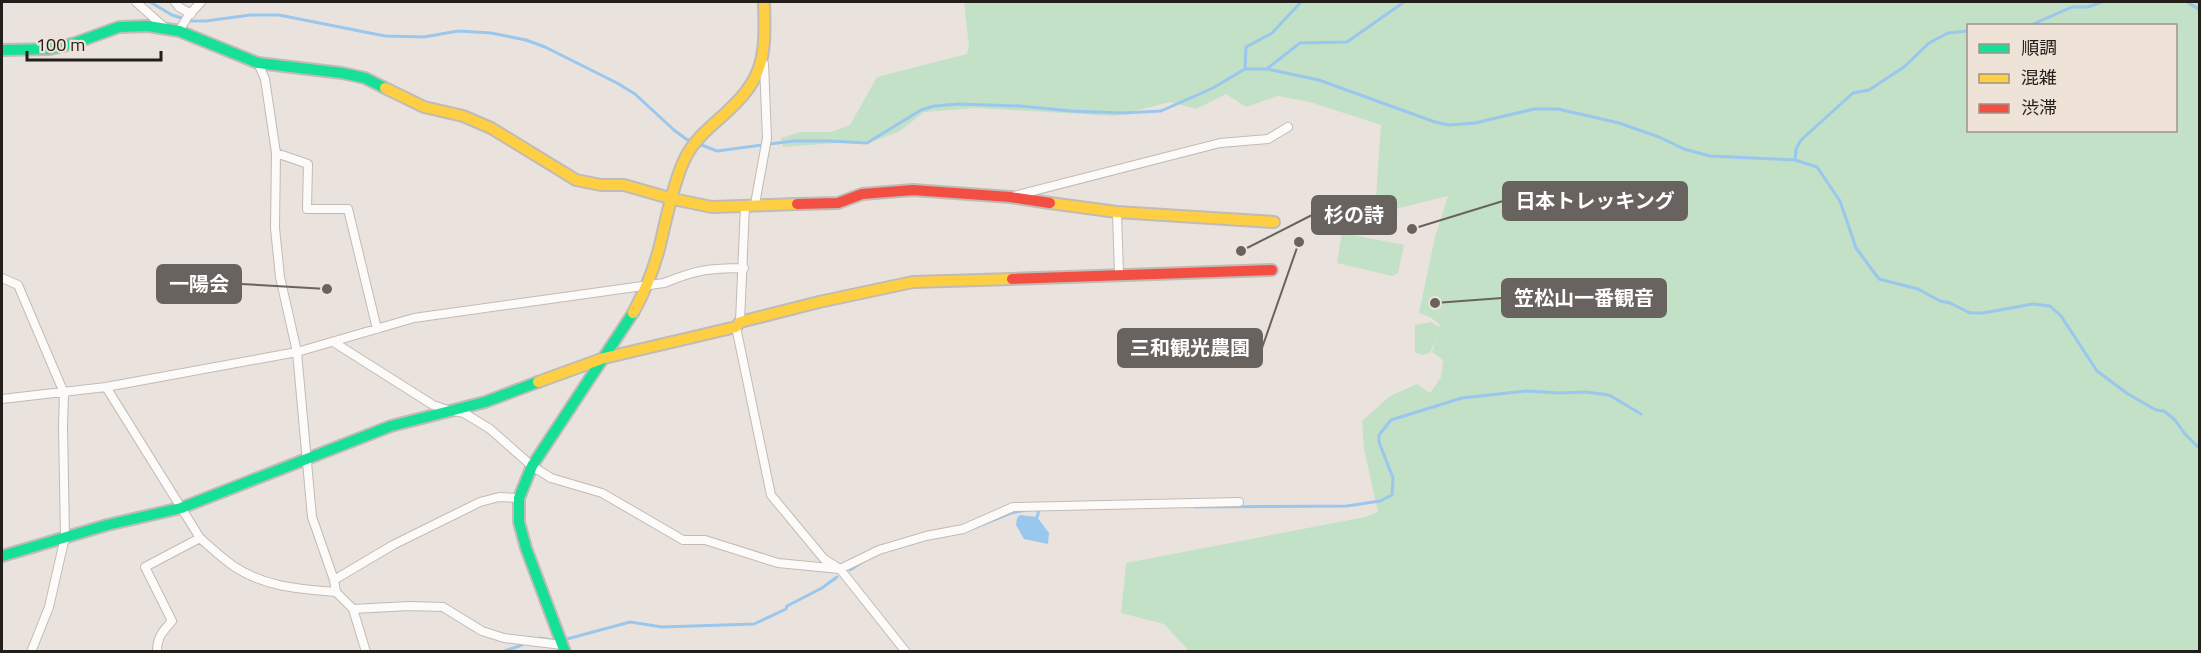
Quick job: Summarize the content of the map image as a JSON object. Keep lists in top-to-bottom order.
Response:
{
  "places": [
    "日本トレッキング",
    "三和観光農園",
    "杉の詩",
    "一陽会",
    "笠松山一番観音"
  ],
  "legend": ["順調", "混雑", "渋滞"],
  "scale_bar": "100 m"
}
